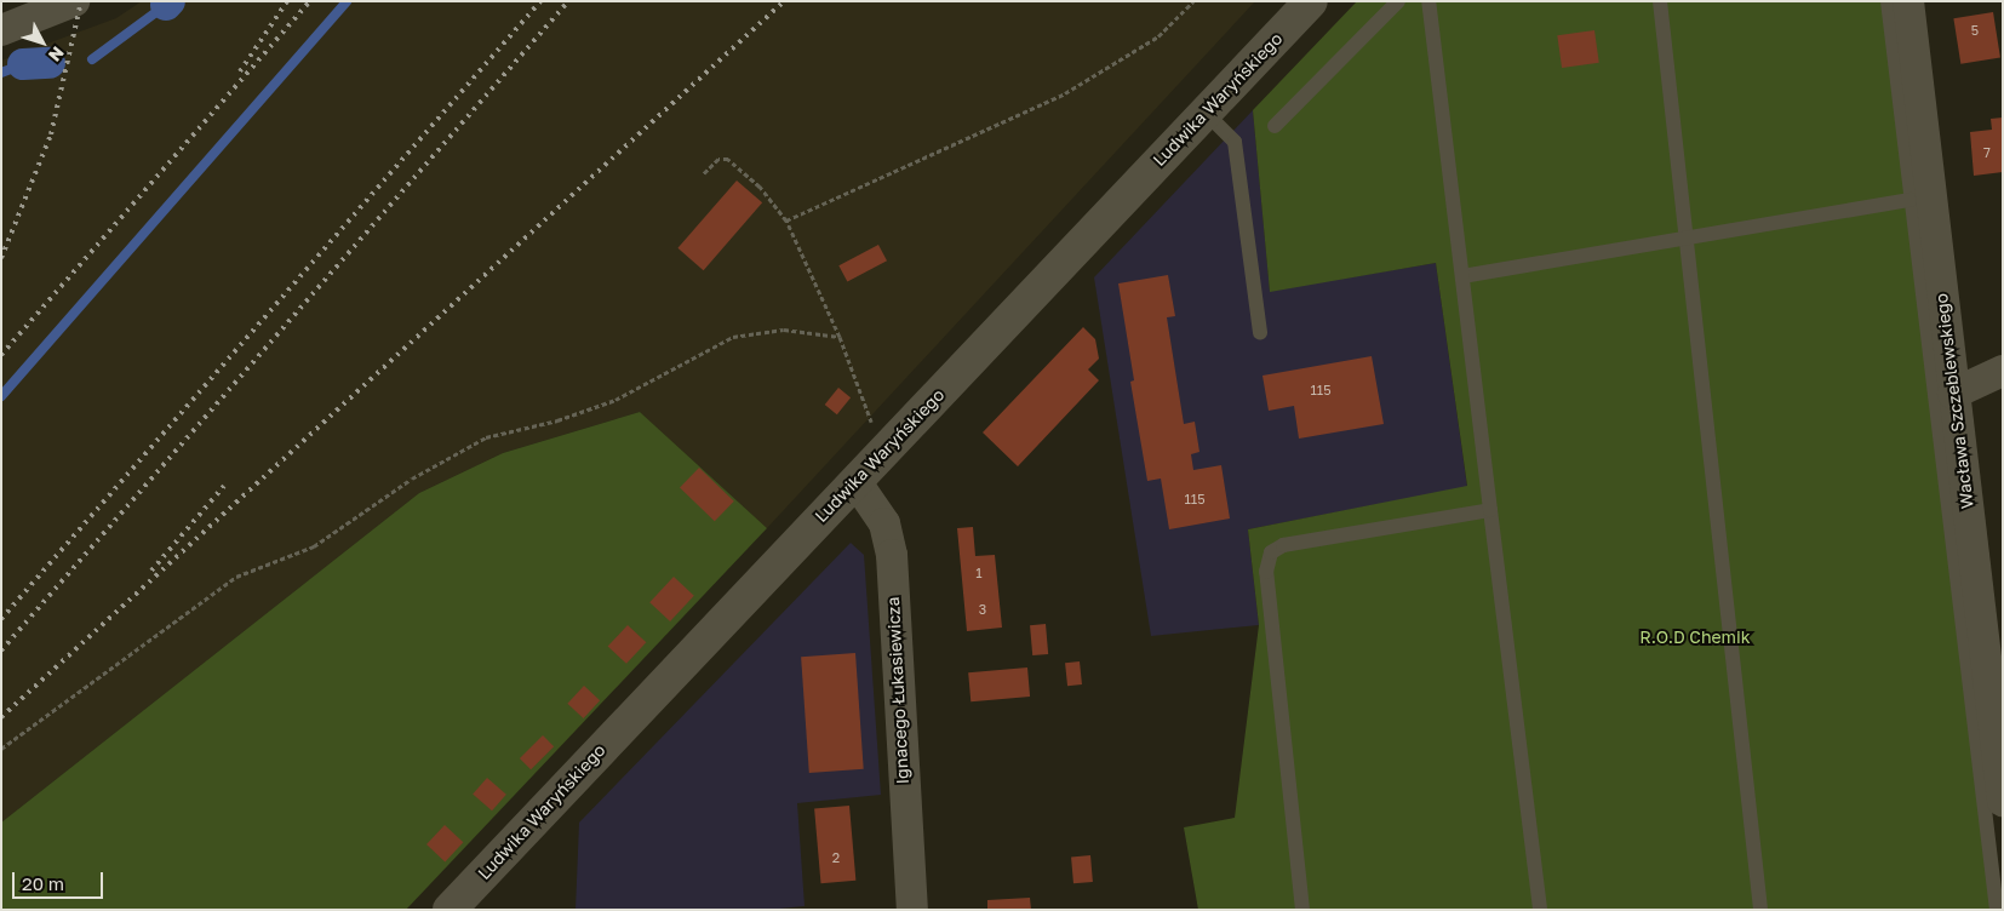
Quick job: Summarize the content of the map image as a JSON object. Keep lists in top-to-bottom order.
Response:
{
  "streets": {
    "street": ["Ludwika Waryńskiego", "Wacława Szczeblewskiego", "Ignacego Łukasiewicza"]
  },
  "crossings": [
    ["Ludwika Waryńskiego", "Ignacego Łukasiewicza"]
  ],
  "parks": ["R.O.D Chemik"],
  "house_numbers": [
    "5",
    "7",
    "115",
    "115",
    "1",
    "3",
    "2"
  ],
  "scale_bar": "20 m",
  "north": "bottom right"
}
